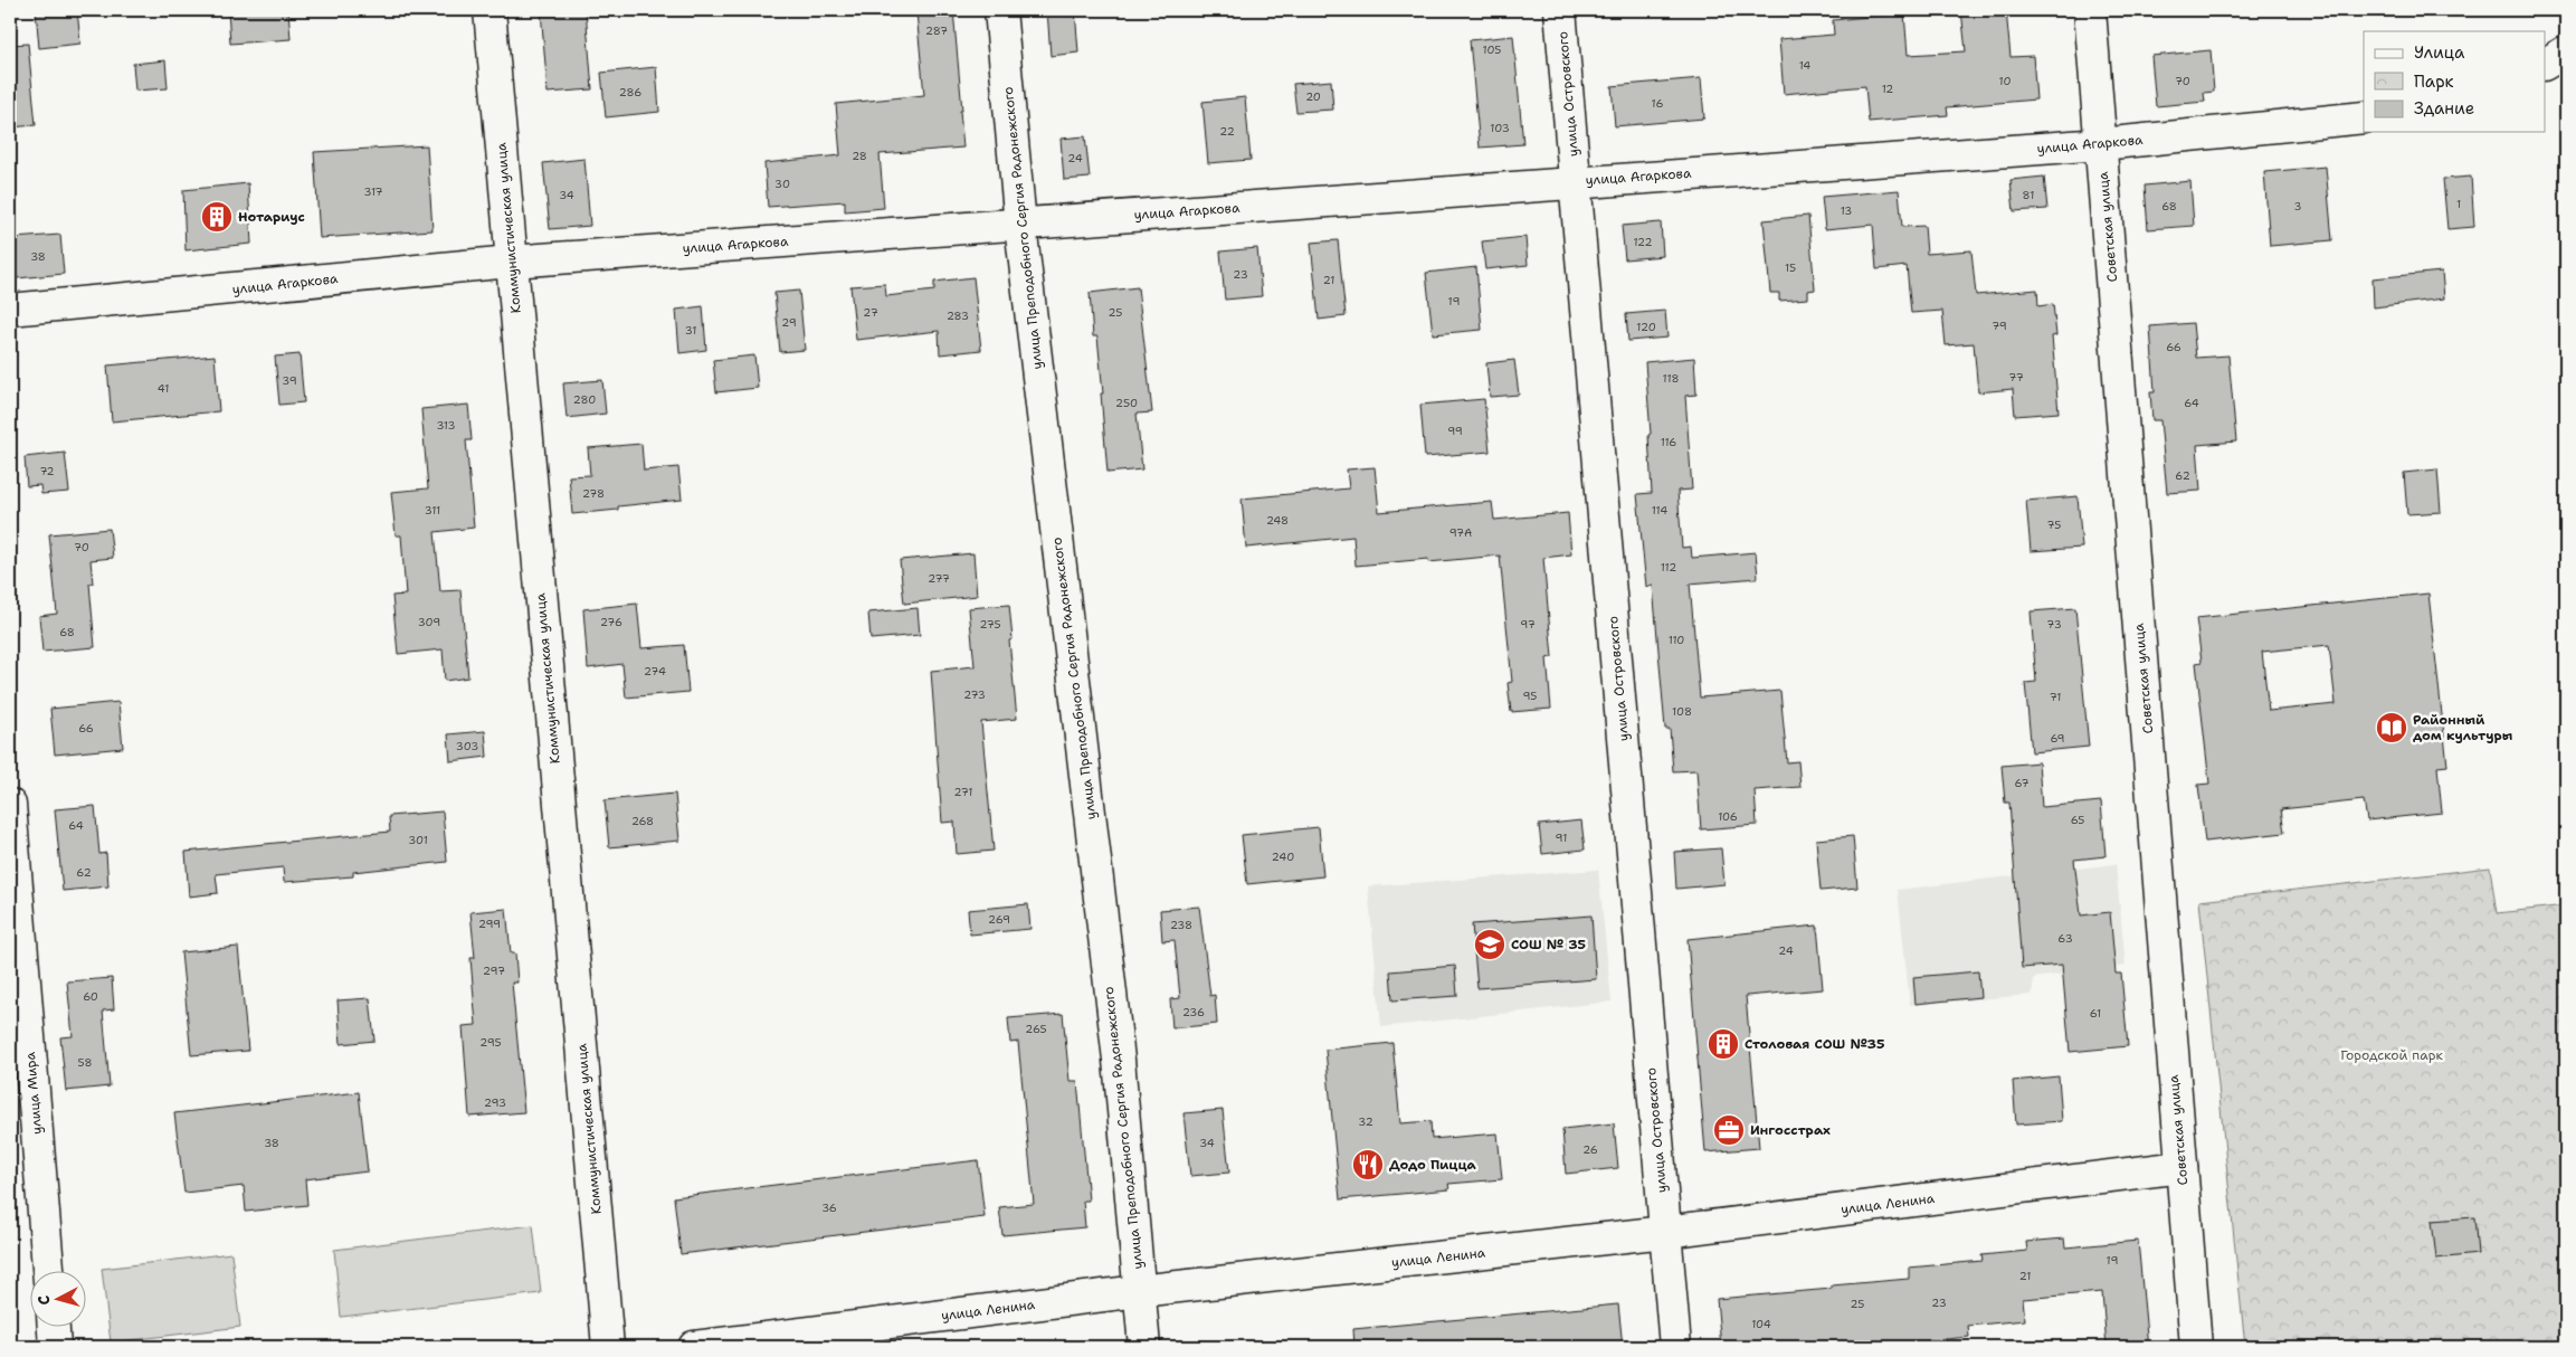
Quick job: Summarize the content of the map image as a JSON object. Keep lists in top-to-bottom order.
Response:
{
  "streets": {
    "street": [
      "улица Островского",
      "улица Агаркова",
      "Советская улица",
      "Коммунистическая улица",
      "улица Преподобного Сергия Радонежского",
      "улица Мира",
      "улица Ленина"
    ]
  },
  "crossings": [
    ["улица Островского", "улица Агаркова"],
    ["улица Островского", "улица Ленина"],
    ["улица Агаркова", "Советская улица"],
    ["улица Агаркова", "Коммунистическая улица"],
    ["улица Агаркова", "улица Преподобного Сергия Радонежского"],
    ["Советская улица", "улица Ленина"],
    ["улица Преподобного Сергия Радонежского", "улица Ленина"]
  ],
  "parks": ["Городской парк"],
  "places": {
    "building": ["Нотариус", "Столовая СОШ №35"],
    "library": ["Районный дом культуры"],
    "school or university": ["СОШ № 35"],
    "office": ["Ингосстрах"],
    "restaurant": ["Додо Пицца"]
  },
  "house_numbers": [
    "287",
    "105",
    "14",
    "10",
    "70",
    "12",
    "286",
    "20",
    "16",
    "103",
    "22",
    "28",
    "24",
    "30",
    "317",
    "34",
    "81",
    "1",
    "68",
    "3",
    "13",
    "122",
    "38",
    "15",
    "23",
    "21",
    "19",
    "27",
    "25",
    "283",
    "29",
    "79",
    "120",
    "31",
    "66",
    "77",
    "118",
    "39",
    "41",
    "280",
    "250",
    "64",
    "313",
    "99",
    "116",
    "72",
    "62",
    "278",
    "311",
    "114",
    "248",
    "75",
    "97А",
    "70",
    "112",
    "277",
    "309",
    "276",
    "275",
    "97",
    "73",
    "68",
    "110",
    "274",
    "273",
    "95",
    "71",
    "108",
    "66",
    "69",
    "303",
    "67",
    "271",
    "106",
    "65",
    "268",
    "64",
    "91",
    "301",
    "240",
    "62",
    "269",
    "299",
    "238",
    "63",
    "24",
    "297",
    "60",
    "236",
    "61",
    "265",
    "295",
    "58",
    "293",
    "32",
    "38",
    "34",
    "26",
    "36",
    "19",
    "21",
    "23",
    "25",
    "104"
  ],
  "legend": ["Улица", "Парк", "Здание"],
  "north": "left"
}
